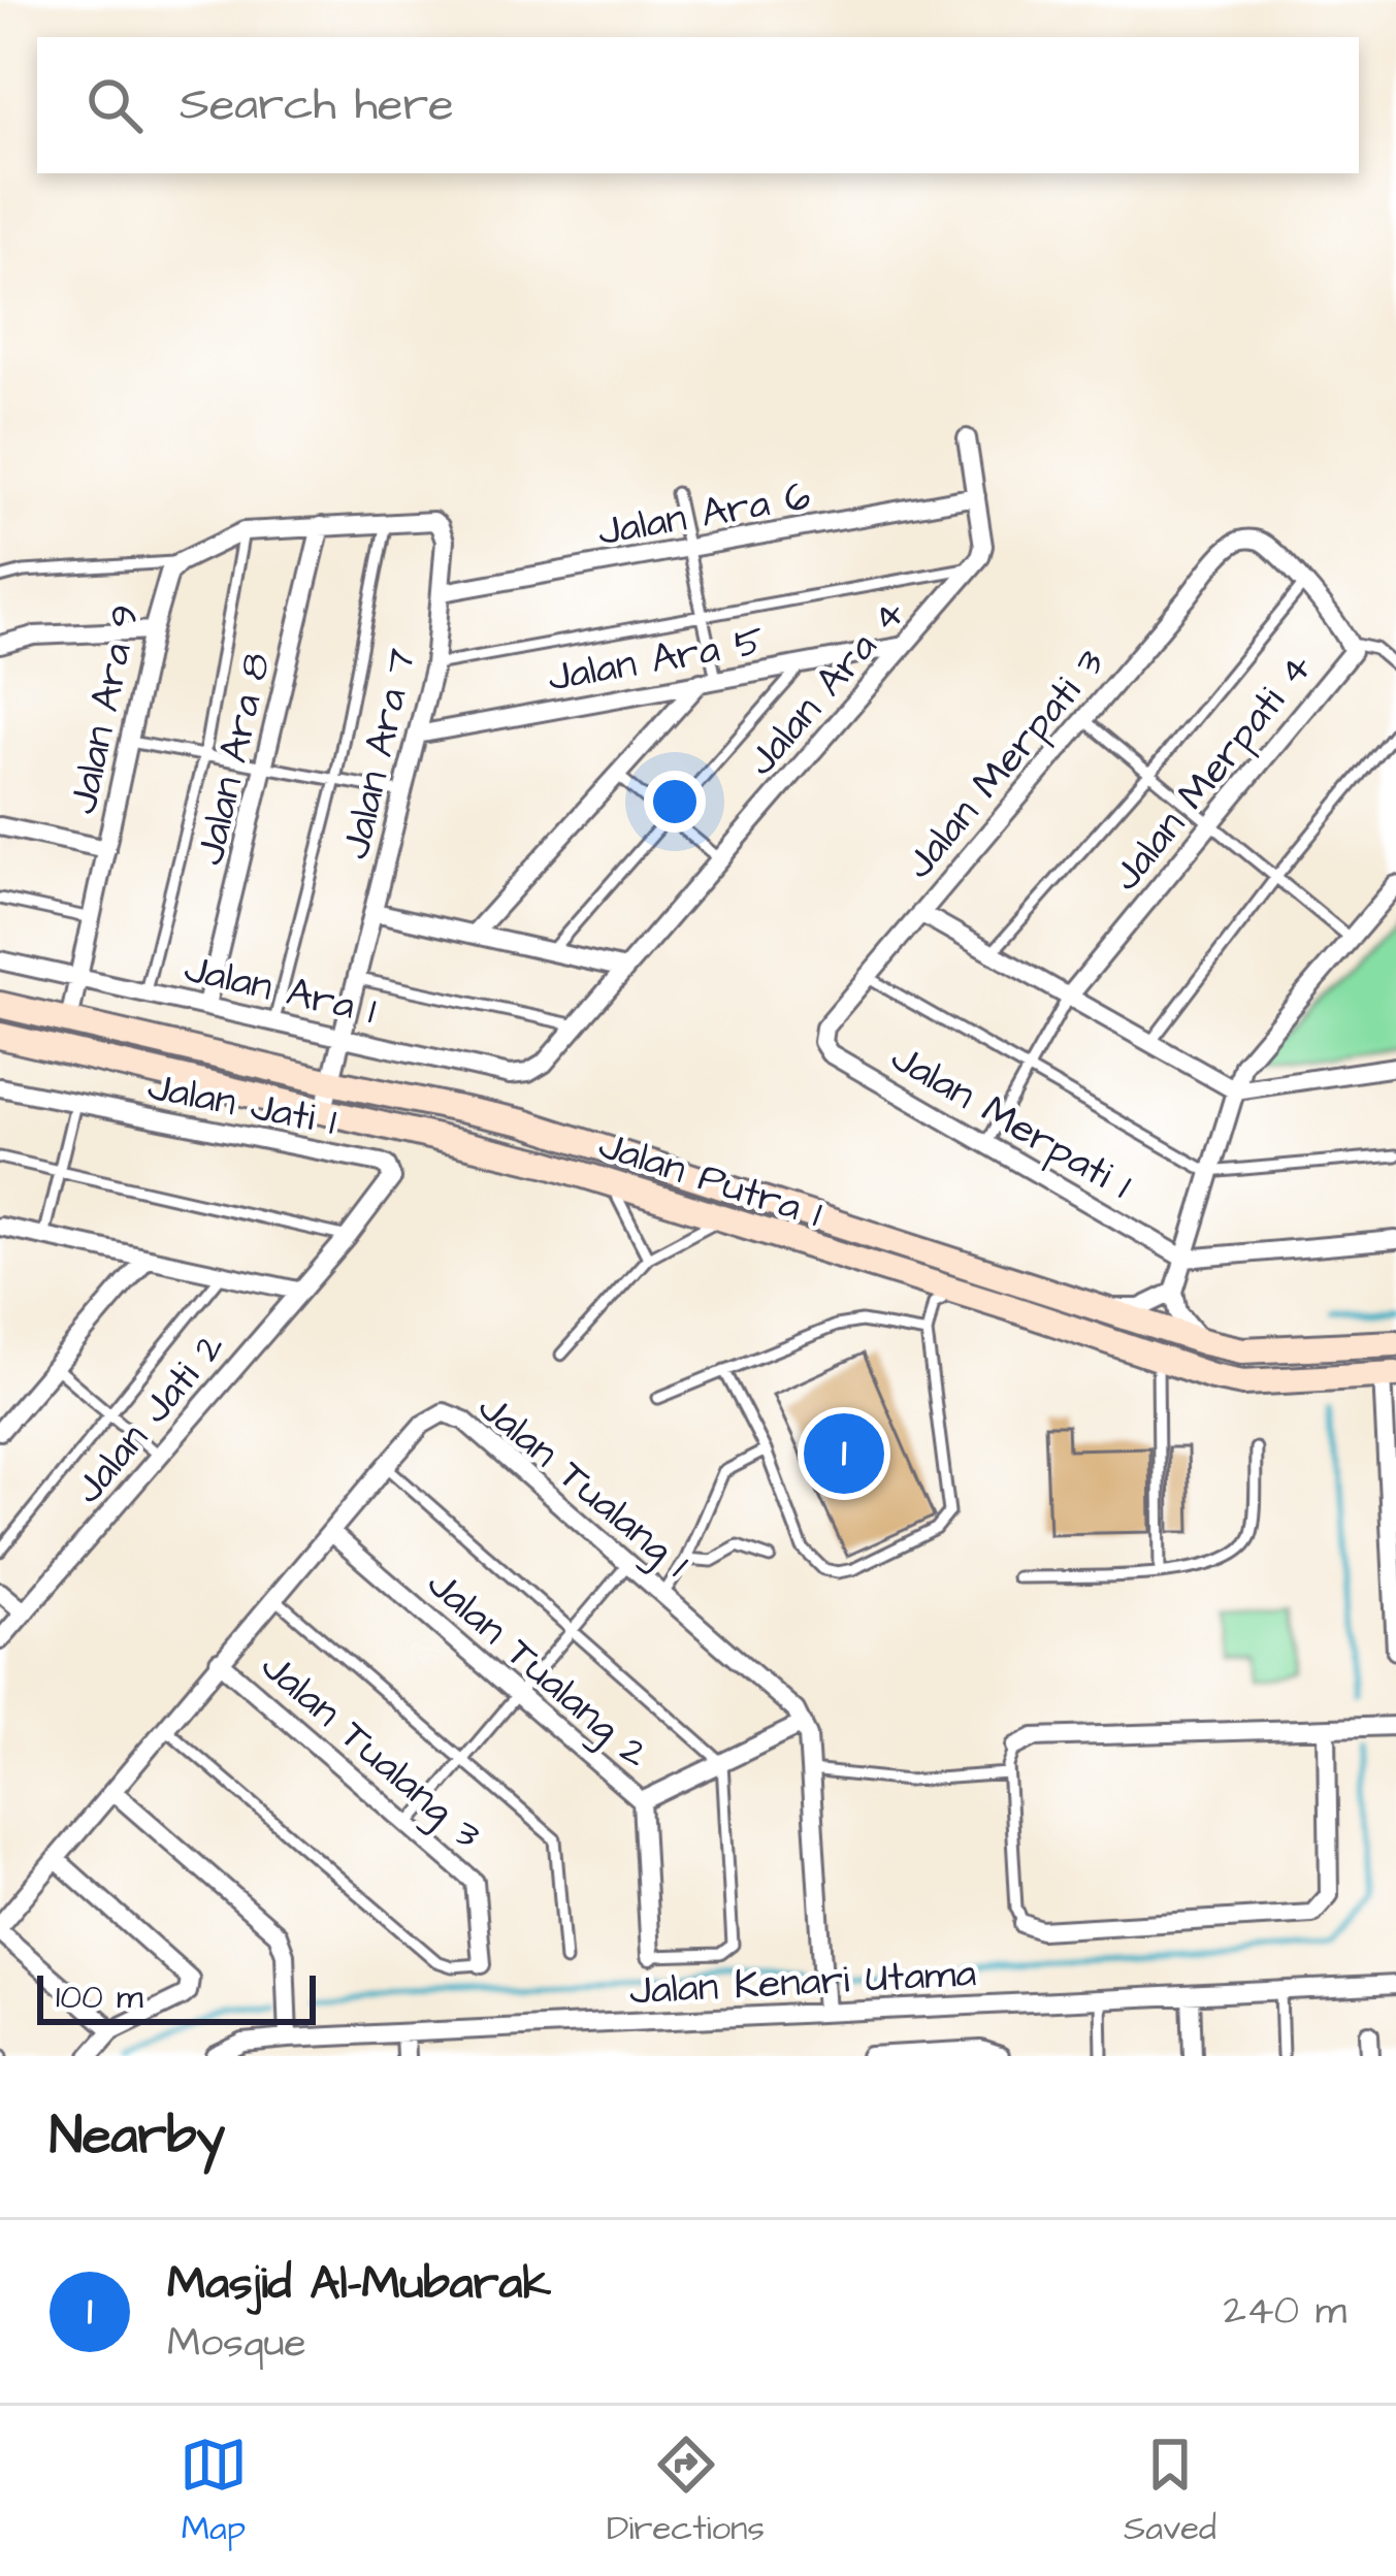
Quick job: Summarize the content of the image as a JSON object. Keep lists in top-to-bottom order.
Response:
{
  "streets": {
    "main road": ["Jalan Putra 1"],
    "street": [
      "Jalan Ara 6",
      "Jalan Ara 5",
      "Jalan Ara 4",
      "Jalan Ara 9",
      "Jalan Ara 7",
      "Jalan Ara 8",
      "Jalan Merpati 3",
      "Jalan Merpati 4",
      "Jalan Ara 1",
      "Jalan Jati 1",
      "Jalan Merpati 1",
      "Jalan Jati 2",
      "Jalan Tualang 1",
      "Jalan Tualang 2",
      "Jalan Tualang 3",
      "Jalan Kenari Utama"
    ]
  },
  "crossings": [
    ["Jalan Ara 6", "Jalan Ara 7"],
    ["Jalan Ara 5", "Jalan Ara 4"],
    ["Jalan Ara 5", "Jalan Ara 7"],
    ["Jalan Ara 4", "Jalan Ara 1"],
    ["Jalan Ara 9", "Jalan Ara 7"],
    ["Jalan Ara 9", "Jalan Ara 8"],
    ["Jalan Ara 9", "Jalan Ara 1"],
    ["Jalan Ara 9", "Jalan Putra 1"],
    ["Jalan Ara 7", "Jalan Ara 8"],
    ["Jalan Ara 7", "Jalan Ara 1"],
    ["Jalan Ara 7", "Jalan Putra 1"],
    ["Jalan Ara 8", "Jalan Ara 1"],
    ["Jalan Merpati 3", "Jalan Merpati 4"],
    ["Jalan Merpati 3", "Jalan Merpati 1"],
    ["Jalan Jati 1", "Jalan Jati 2"],
    ["Jalan Tualang 1", "Jalan Tualang 2"],
    ["Jalan Tualang 1", "Jalan Tualang 3"]
  ],
  "scale_bar": "100 m",
  "page": {
    "search": "Search here",
    "pins": "1",
    "scale": "100 m",
    "heading": "Nearby",
    "list": [
      {
        "mark": "1",
        "name": "Masjid Al-Mubarak",
        "note": "Mosque",
        "value": "240 m"
      }
    ],
    "nav": ["Map", "Directions", "Saved"]
  }
}
